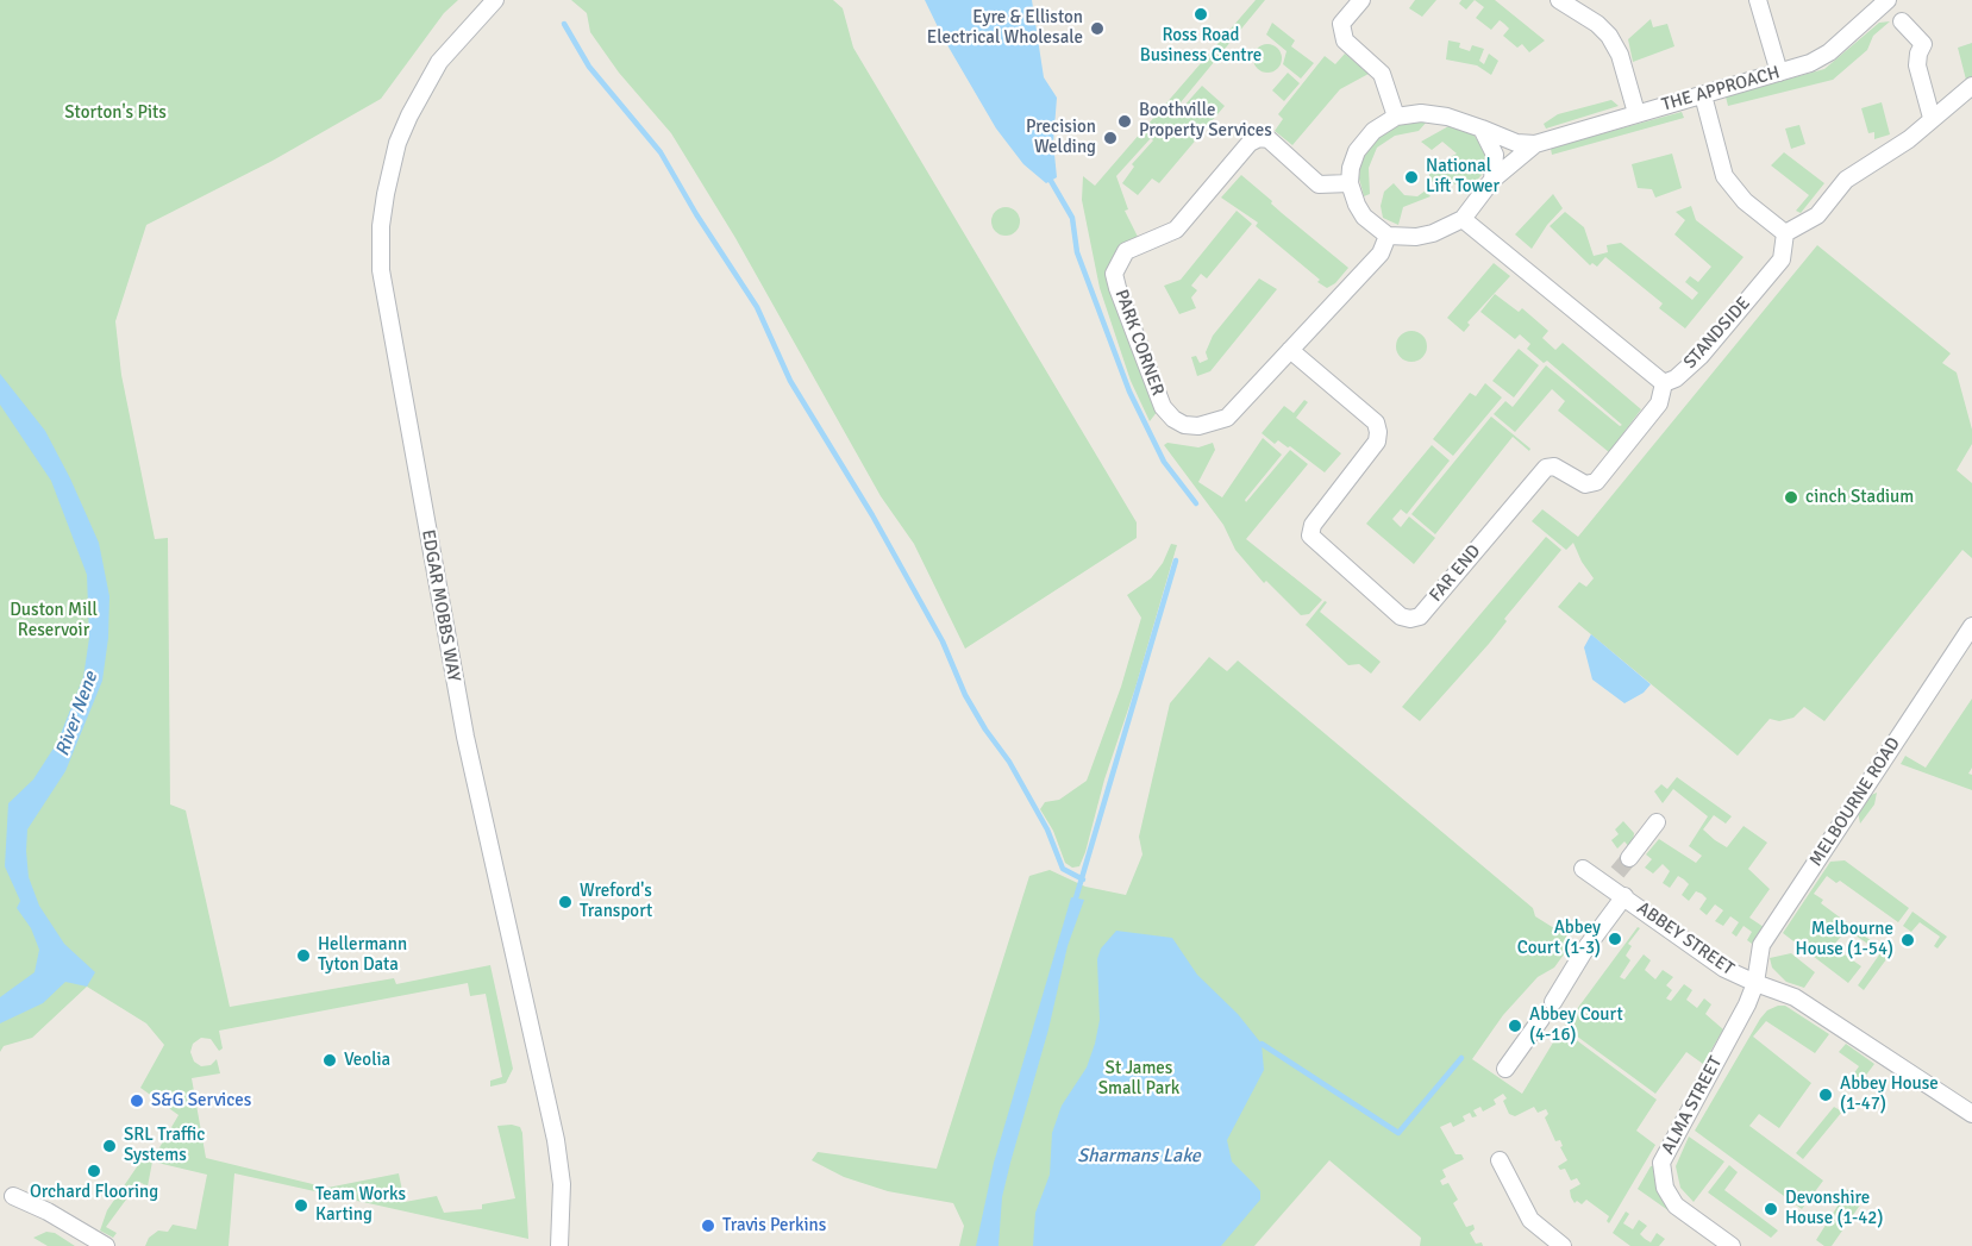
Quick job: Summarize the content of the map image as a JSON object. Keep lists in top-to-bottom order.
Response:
{
  "streets": {
    "street": [
      "THE APPROACH",
      "STANDSIDE",
      "PARK CORNER",
      "FAR END",
      "EDGAR MOBBS WAY",
      "MELBOURNE ROAD",
      "ABBEY STREET",
      "ALMA STREET"
    ]
  },
  "crossings": [
    ["THE APPROACH", "PARK CORNER"],
    ["STANDSIDE", "FAR END"],
    ["PARK CORNER", "FAR END"],
    ["MELBOURNE ROAD", "ABBEY STREET"],
    ["MELBOURNE ROAD", "ALMA STREET"],
    ["ABBEY STREET", "ALMA STREET"]
  ],
  "water": ["River Nene", "Sharmans Lake"],
  "parks": ["Storton's Pits", "Duston Mill Reservoir", "St James Small Park"],
  "places": [
    "Ross Road Business Centre",
    "Eyre & Elliston Electrical Wholesale",
    "Boothville Property Services",
    "Precision Welding",
    "National Lift Tower",
    "cinch Stadium",
    "Wreford's Transport",
    "Abbey Court (1-3)",
    "Melbourne House (1-54)",
    "Hellermann Tyton Data",
    "Abbey Court (4-16)",
    "Veolia",
    "Abbey House (1-47)",
    "S&G Services",
    "SRL Traffic Systems",
    "Orchard Flooring",
    "Team Works Karting",
    "Devonshire House (1-42)",
    "Travis Perkins"
  ]
}
